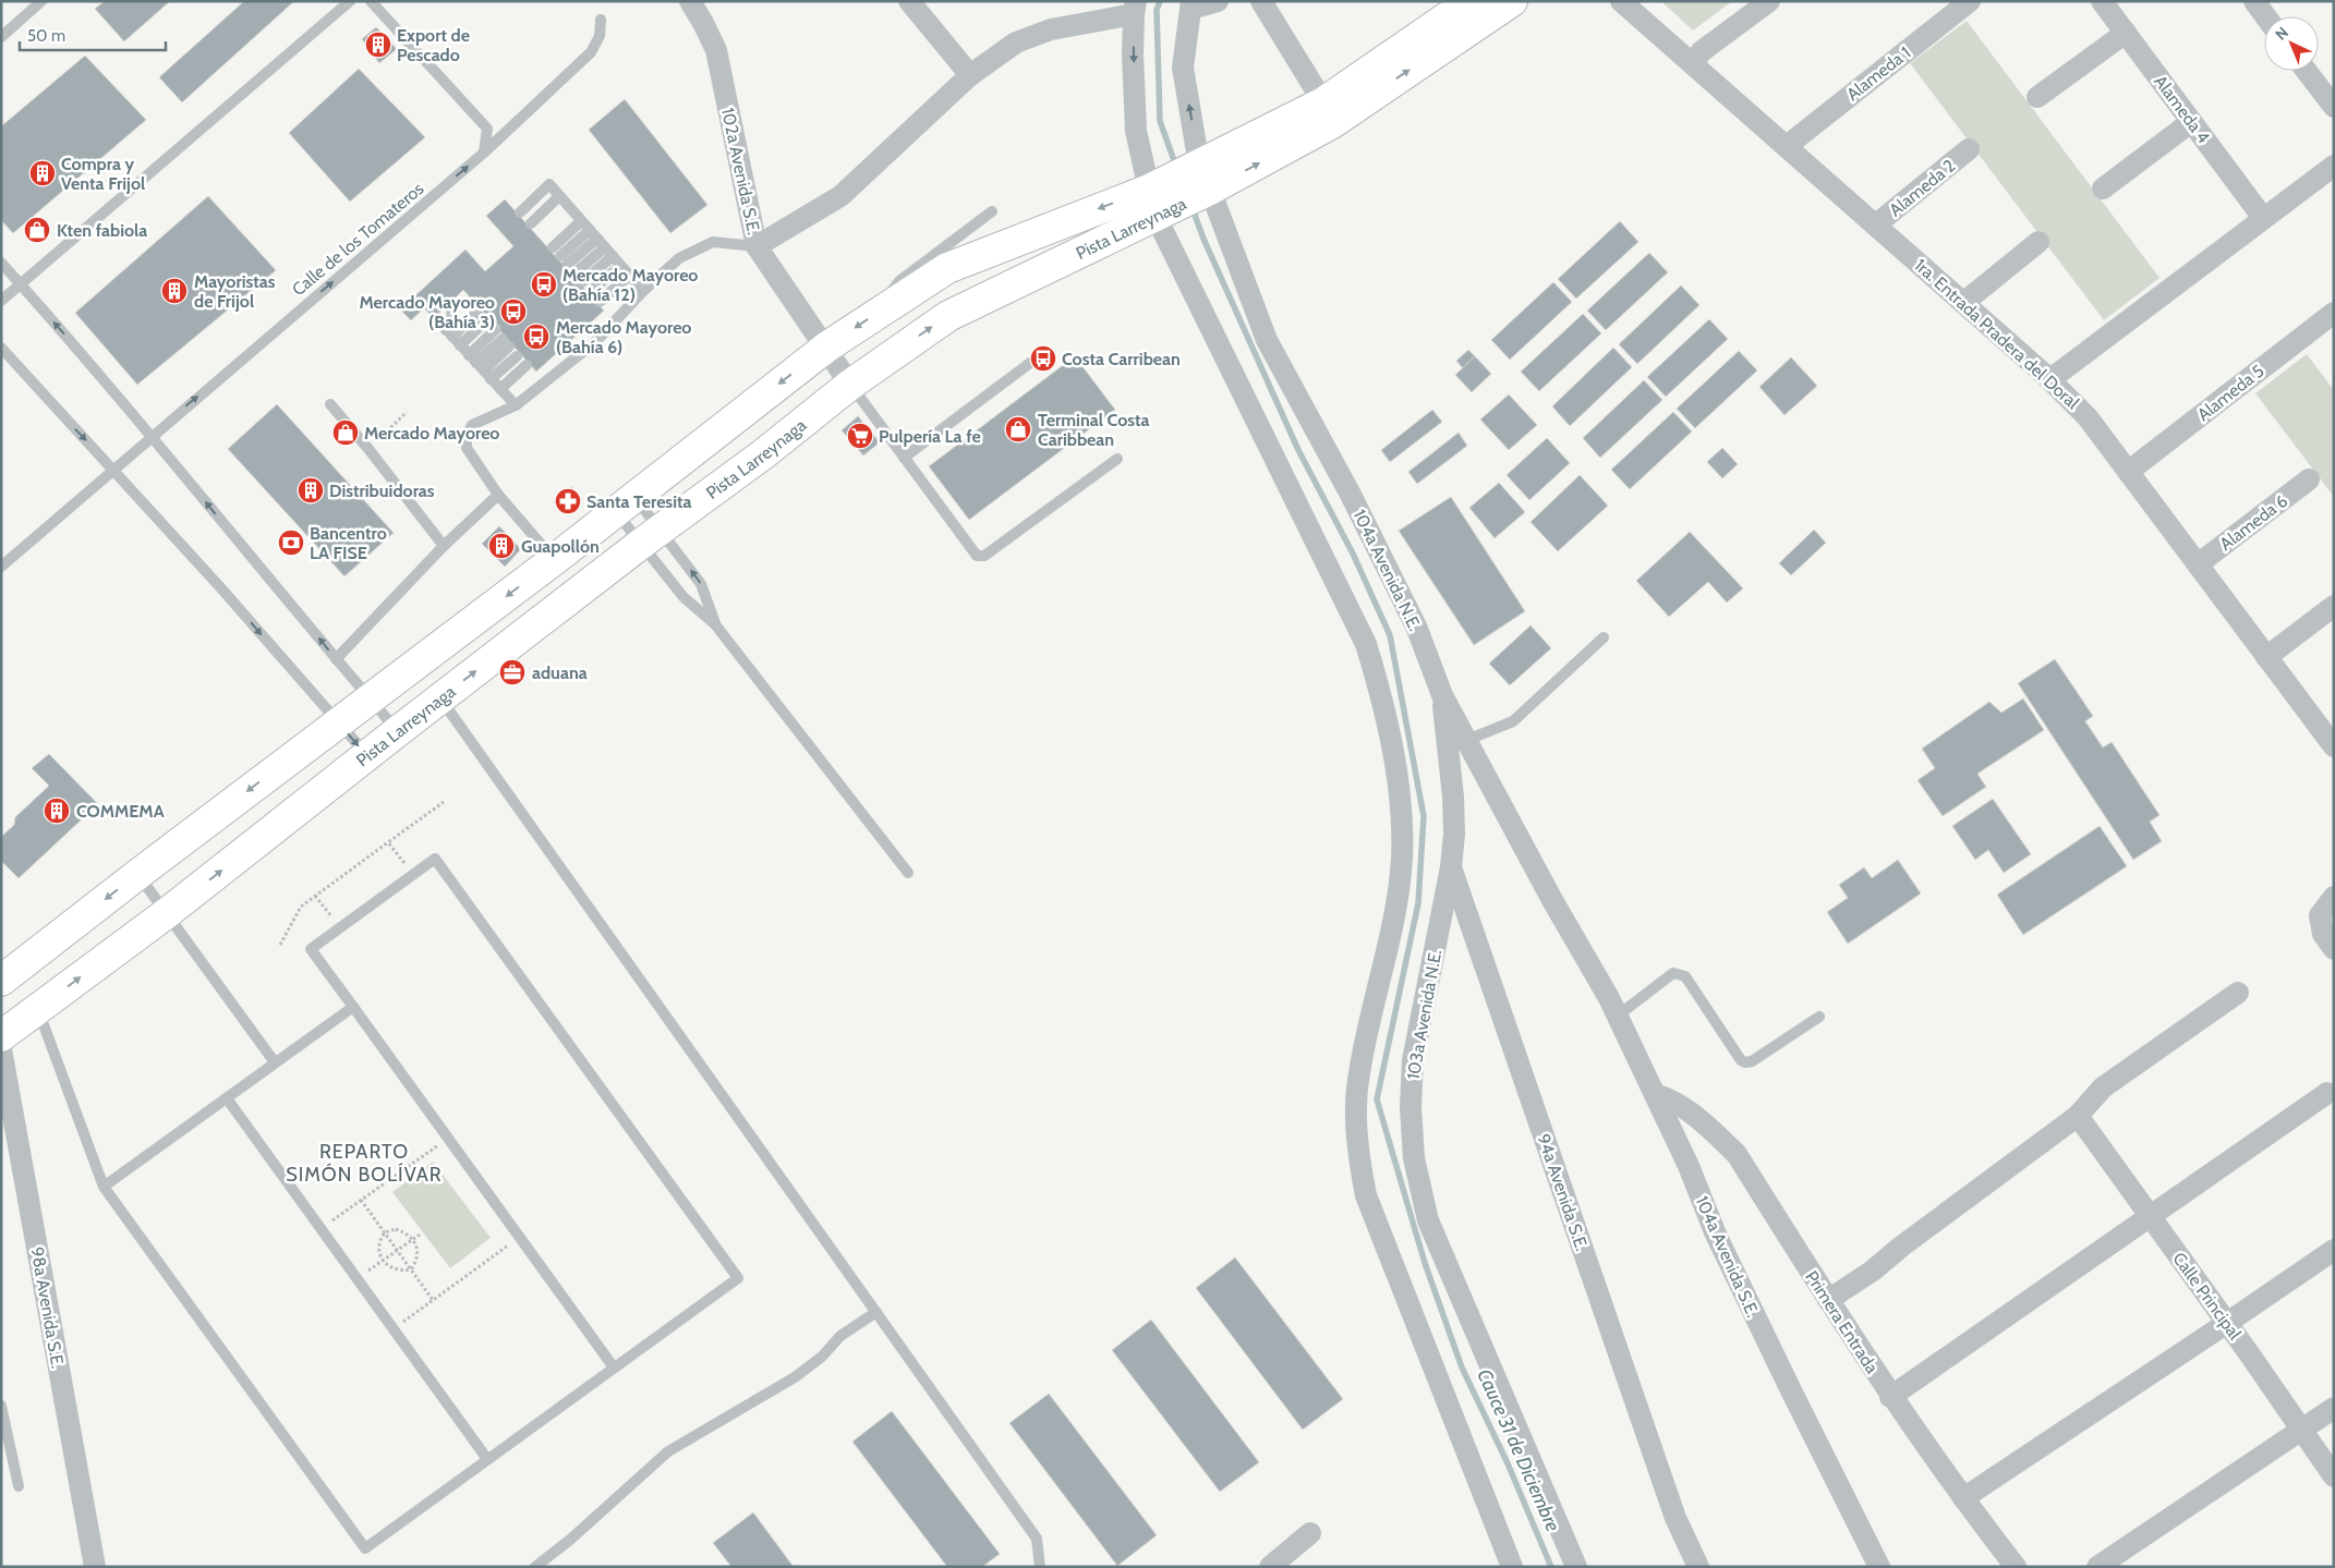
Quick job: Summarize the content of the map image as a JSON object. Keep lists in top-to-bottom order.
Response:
{
  "streets": {
    "main road": ["Pista Larreynaga"],
    "street": [
      "Alameda 1",
      "Alameda 4",
      "102a Avenida S.E.",
      "Alameda 2",
      "1ra. Entrada Pradera del Doral",
      "Alameda 5",
      "Alameda 6",
      "104a Avenida N.E.",
      "103a Avenida N.E.",
      "94a Avenida S.E.",
      "104a Avenida S.E.",
      "Calle Principal",
      "98a Avenida S.E.",
      "Primera Entrada"
    ],
    "lane": ["Calle de los Tomateros"]
  },
  "crossings": [
    ["Alameda 1", "1ra. Entrada Pradera del Doral"],
    ["102a Avenida S.E.", "Pista Larreynaga"],
    ["Alameda 2", "1ra. Entrada Pradera del Doral"],
    ["Pista Larreynaga", "104a Avenida N.E."],
    ["1ra. Entrada Pradera del Doral", "Alameda 5"],
    ["1ra. Entrada Pradera del Doral", "Alameda 6"],
    ["104a Avenida N.E.", "103a Avenida N.E."],
    ["104a Avenida N.E.", "104a Avenida S.E."],
    ["103a Avenida N.E.", "94a Avenida S.E."],
    ["104a Avenida S.E.", "Primera Entrada"]
  ],
  "one_way": ["Calle de los Tomateros"],
  "districts": ["REPARTO SIMÓN BOLÍVAR"],
  "water": ["Cauce 31 de Diciembre"],
  "places": {
    "building": [
      "Export de Pescado",
      "Compra y Venta Frijol",
      "Mayoristas de Frijol",
      "Distribuidoras",
      "Guapollón",
      "COMMEMA"
    ],
    "shop": ["Kten fabiola", "Terminal Costa Caribbean", "Mercado Mayoreo"],
    "bus stop": [
      "Mercado Mayoreo (Bahía 12)",
      "Mercado Mayoreo (Bahía 3)",
      "Mercado Mayoreo (Bahía 6)",
      "Costa Carribean"
    ],
    "supermarket": ["Pulpería La fe"],
    "pharmacy": ["Santa Teresita"],
    "bank": ["Bancentro LA FISE"],
    "office": ["aduana"]
  },
  "scale_bar": "50 m",
  "north": "top left"
}
